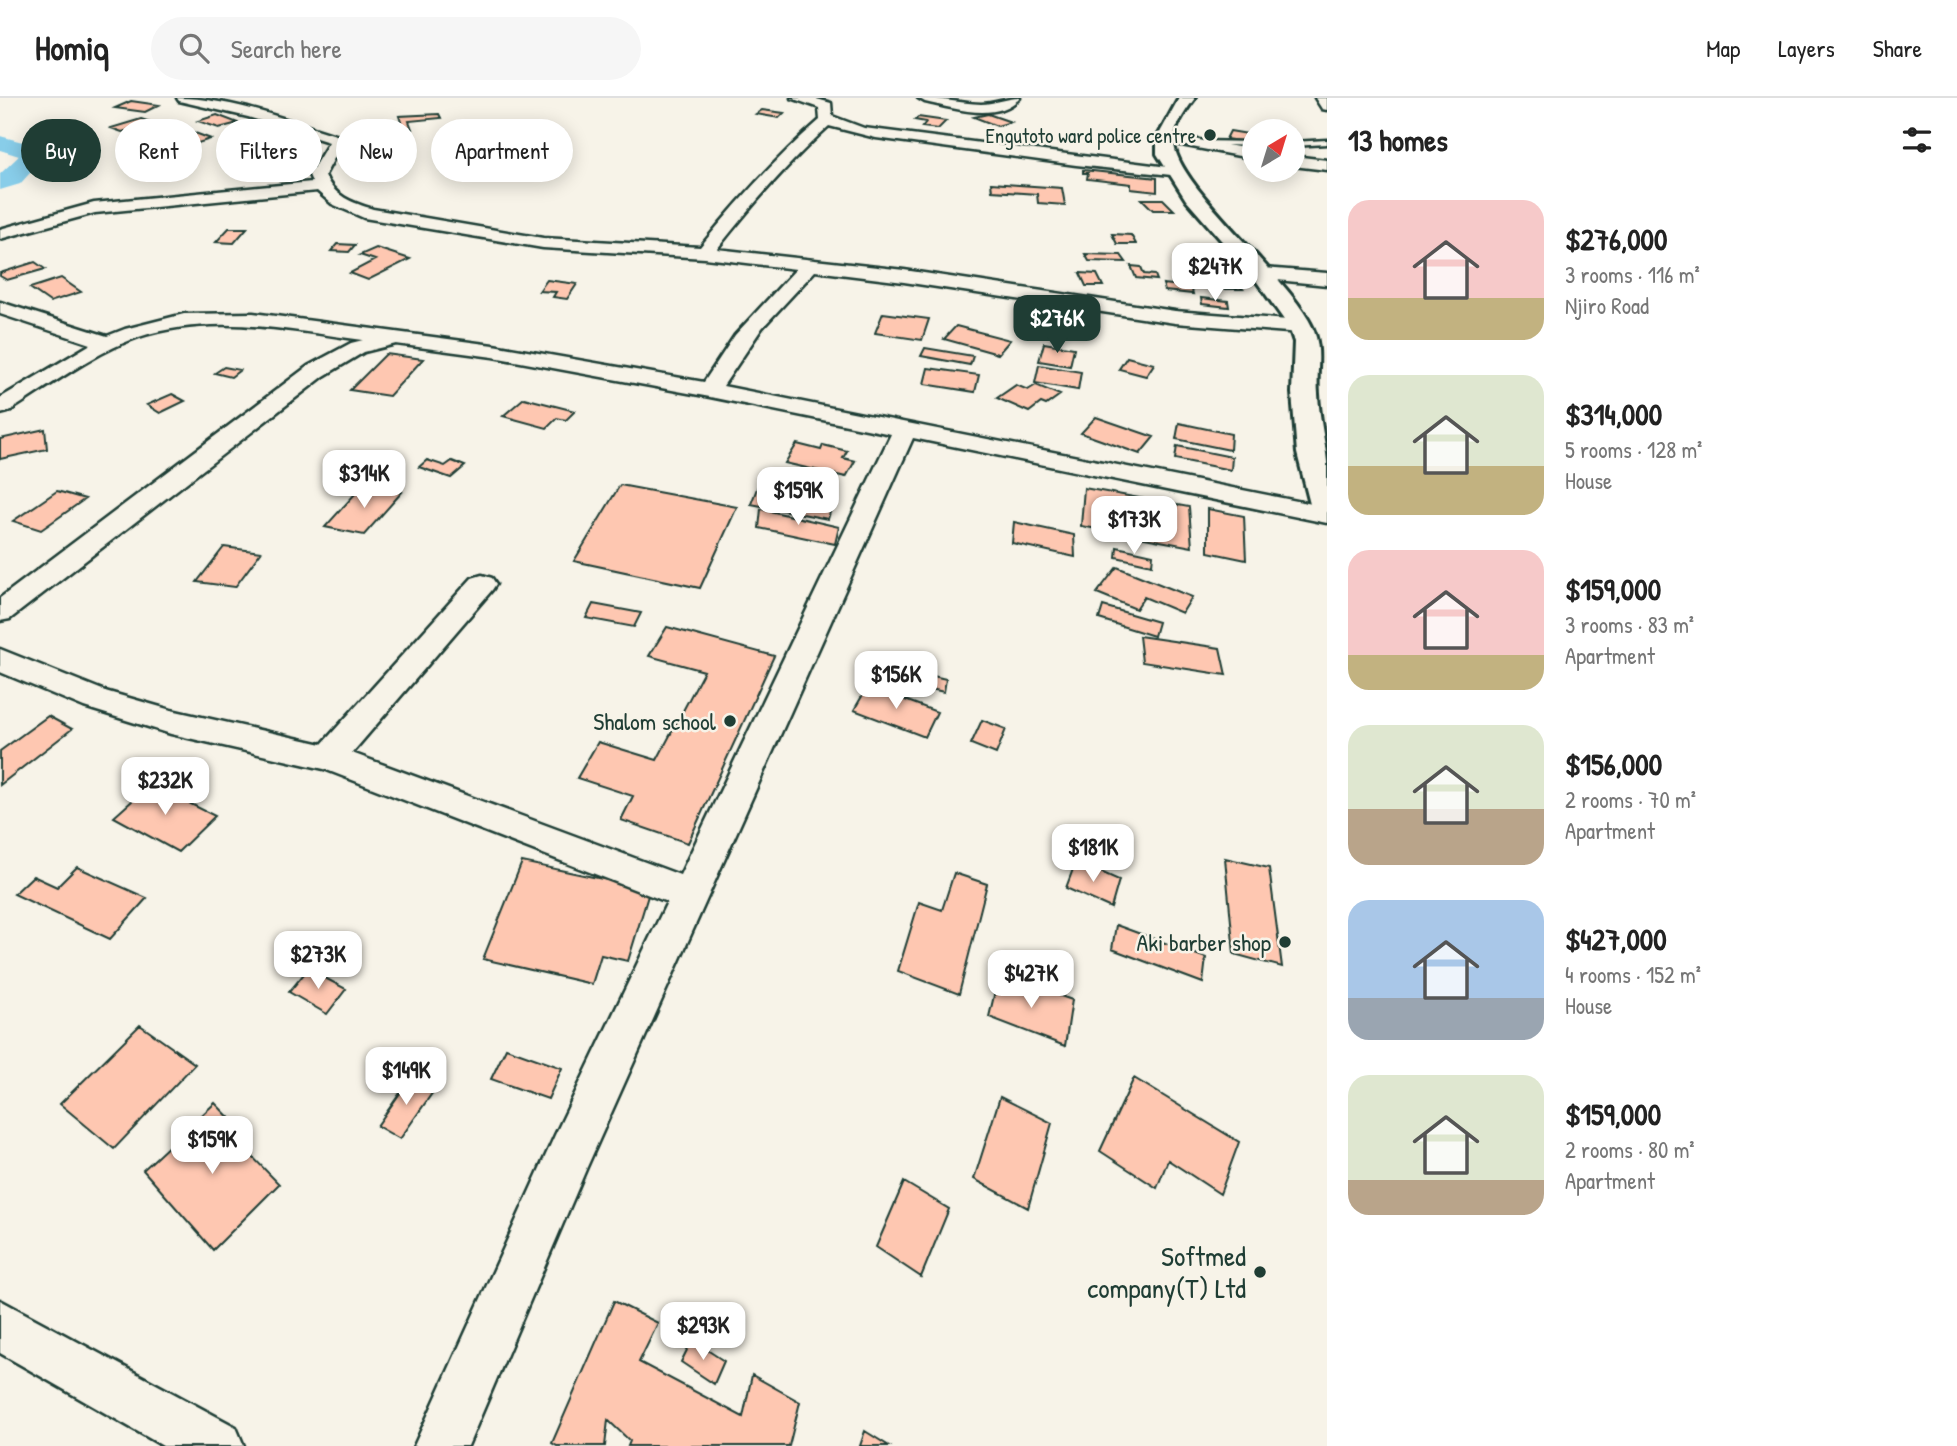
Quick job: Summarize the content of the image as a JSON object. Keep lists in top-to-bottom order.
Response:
{
  "places": [
    "Engutoto ward police centre",
    "Shalom school",
    "Aki barber shop",
    "Softmed company(T) Ltd"
  ],
  "north": "top right",
  "page": {
    "header": "Homiq",
    "search": "Search here",
    "nav": ["Map", "Layers", "Share"],
    "heading": "13 homes",
    "chip": [
      "Buy",
      "Rent",
      "Filters",
      "New",
      "Apartment"
    ],
    "list": [
      {
        "name": "$276,000",
        "note": "3 rooms · 116 m² · Njiro Road"
      },
      {
        "name": "$314,000",
        "note": "5 rooms · 128 m² · House"
      },
      {
        "name": "$159,000",
        "note": "3 rooms · 83 m² · Apartment"
      },
      {
        "name": "$156,000",
        "note": "2 rooms · 70 m² · Apartment"
      },
      {
        "name": "$427,000",
        "note": "4 rooms · 152 m² · House"
      },
      {
        "name": "$159,000",
        "note": "2 rooms · 80 m² · Apartment"
      }
    ],
    "price": [
      "$247K",
      "$276K",
      "$314K",
      "$159K",
      "$173K",
      "$156K",
      "$232K",
      "$181K",
      "$273K",
      "$427K",
      "$149K",
      "$159K",
      "$293K"
    ]
  }
}
